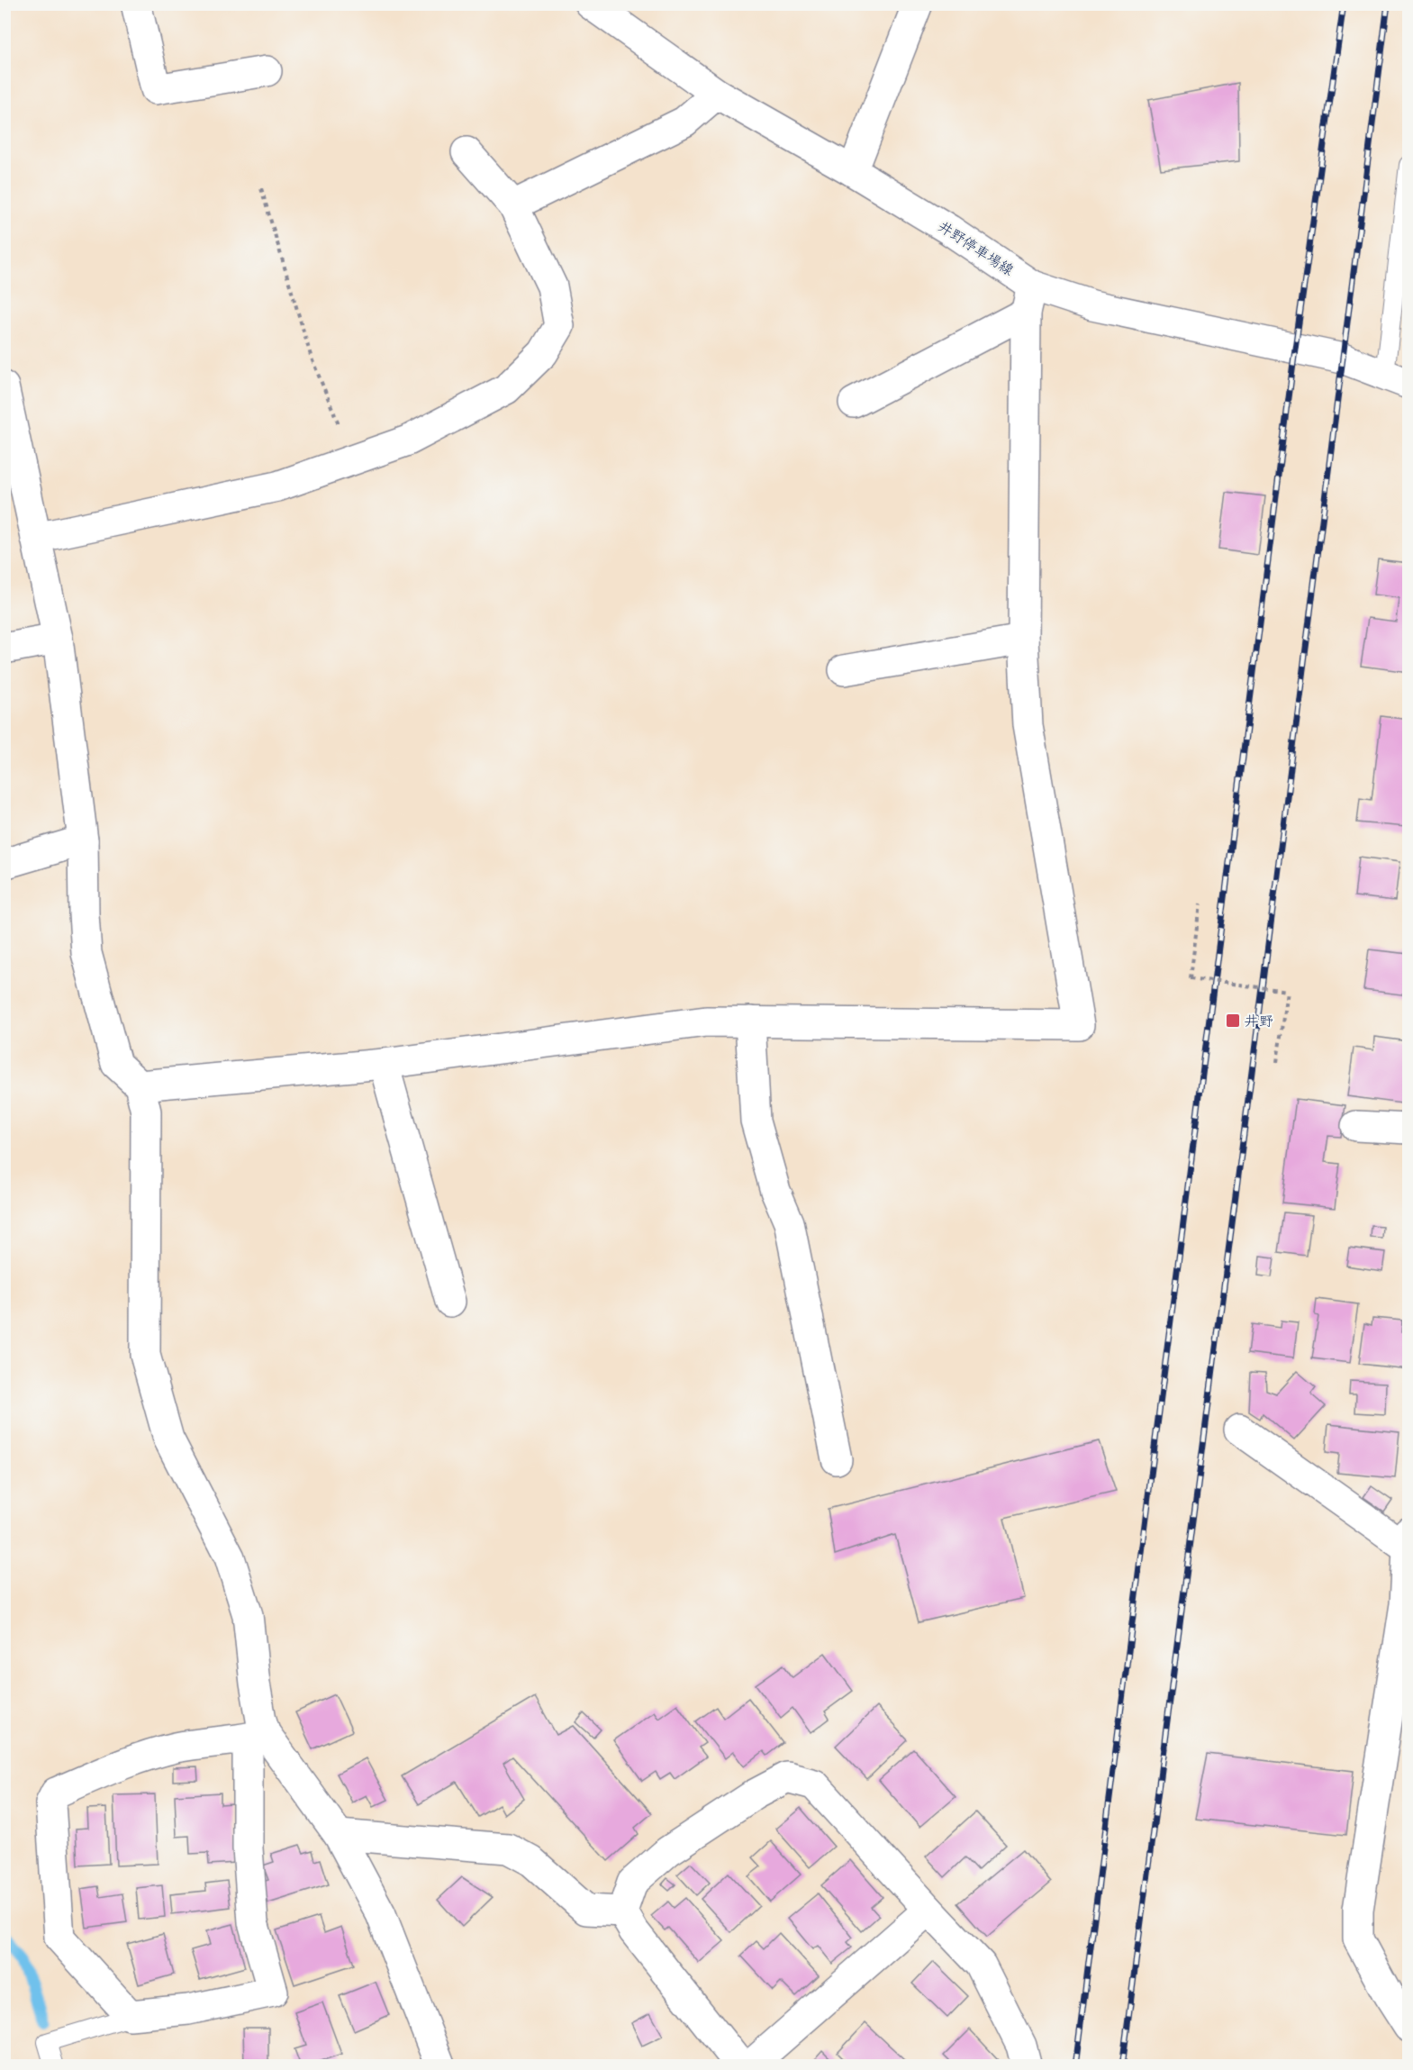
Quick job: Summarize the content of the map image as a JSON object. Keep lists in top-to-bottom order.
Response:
{
  "streets": {
    "street": ["井野停車場線"]
  },
  "places": {
    "transit": ["井野"]
  }
}
